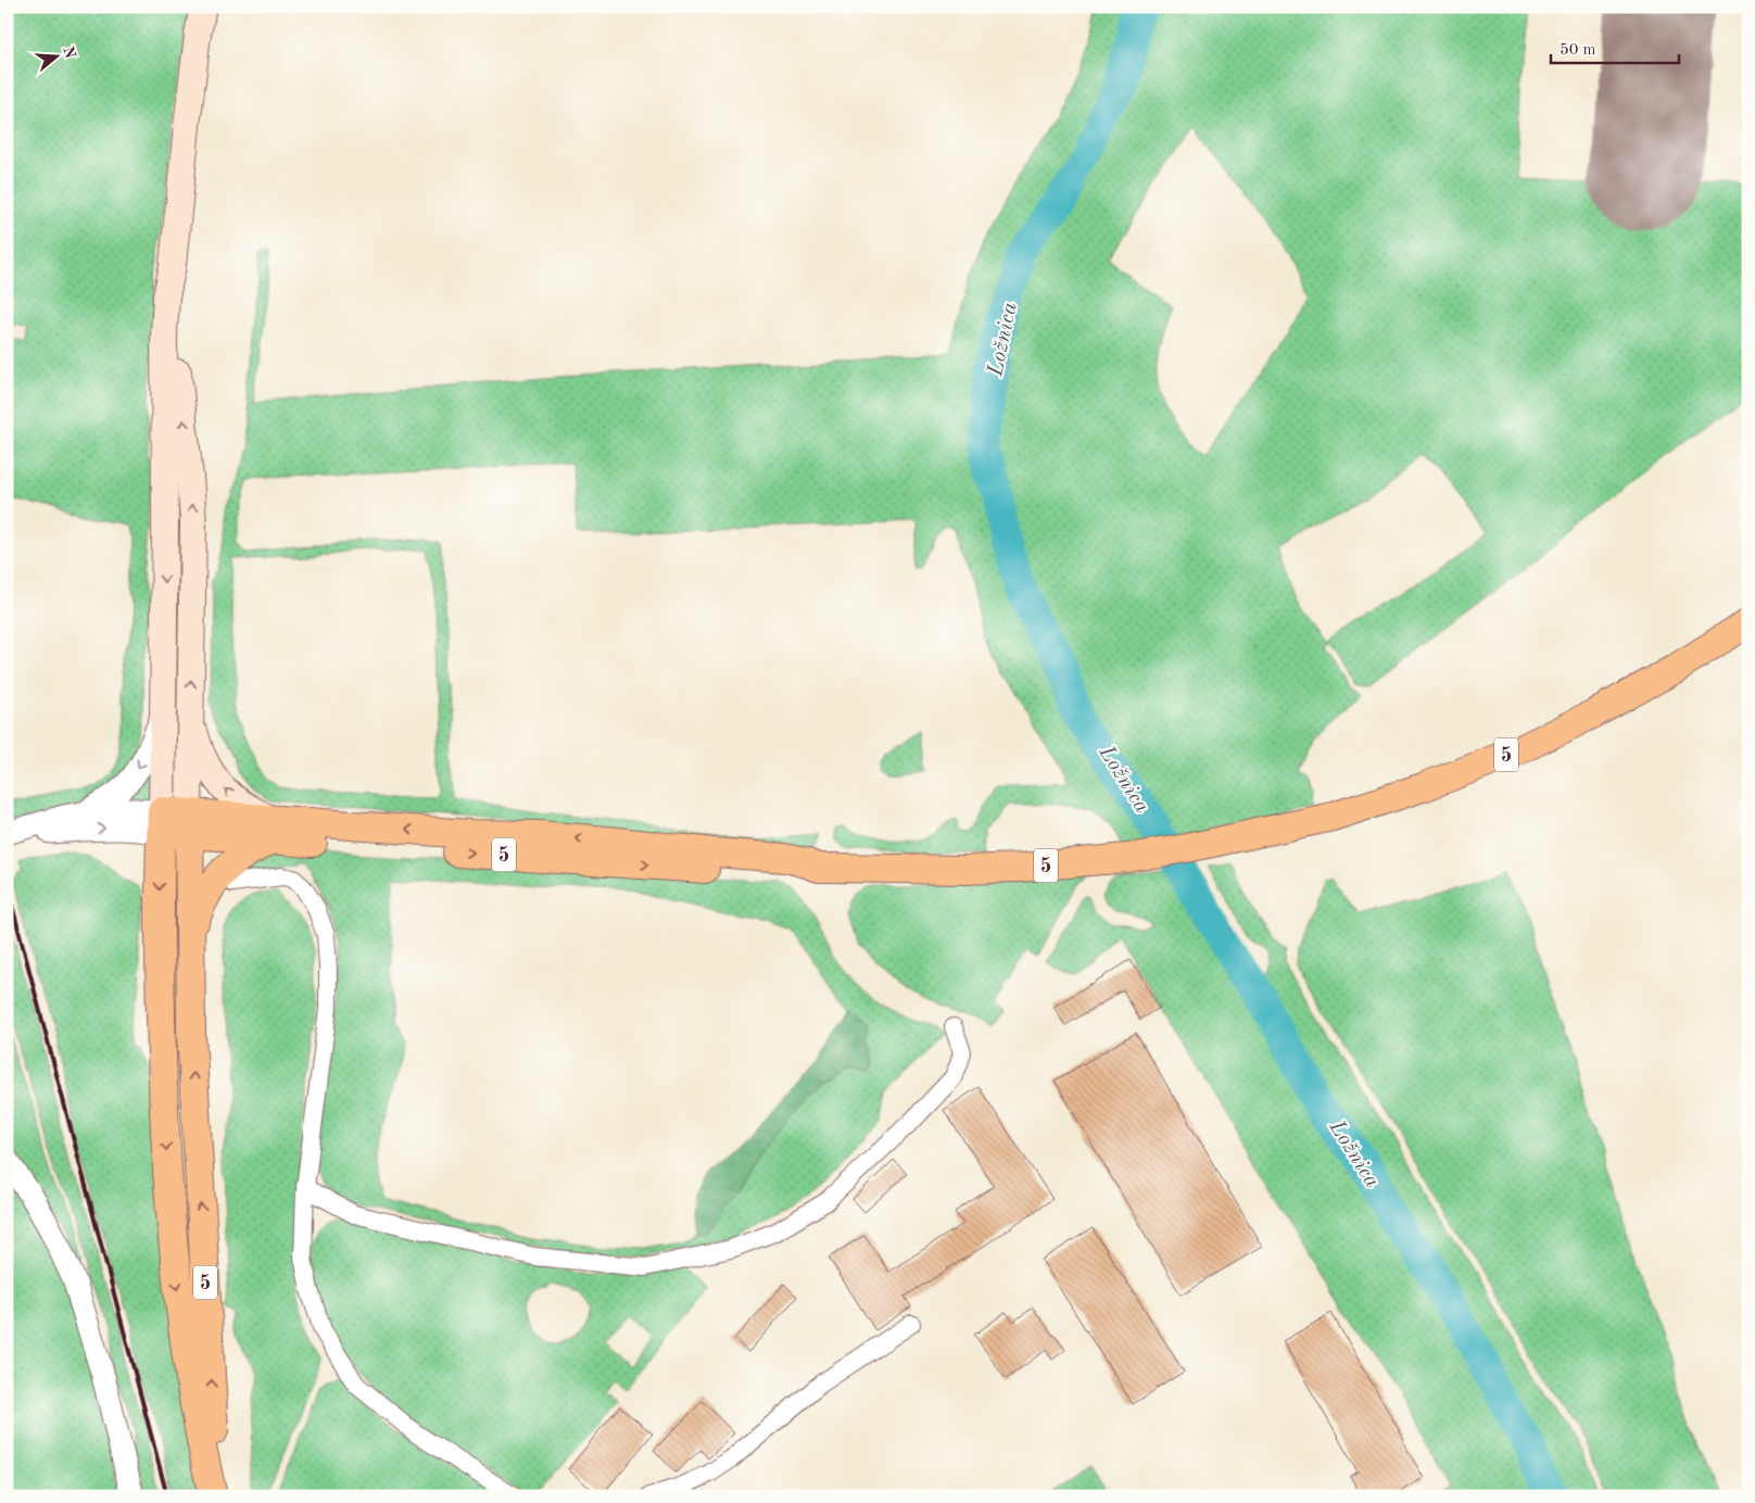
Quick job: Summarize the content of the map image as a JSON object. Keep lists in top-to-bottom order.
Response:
{
  "streets": {
    "main road": ["5"]
  },
  "water": ["Ložnica"],
  "scale_bar": "50 m",
  "north": "right"
}
